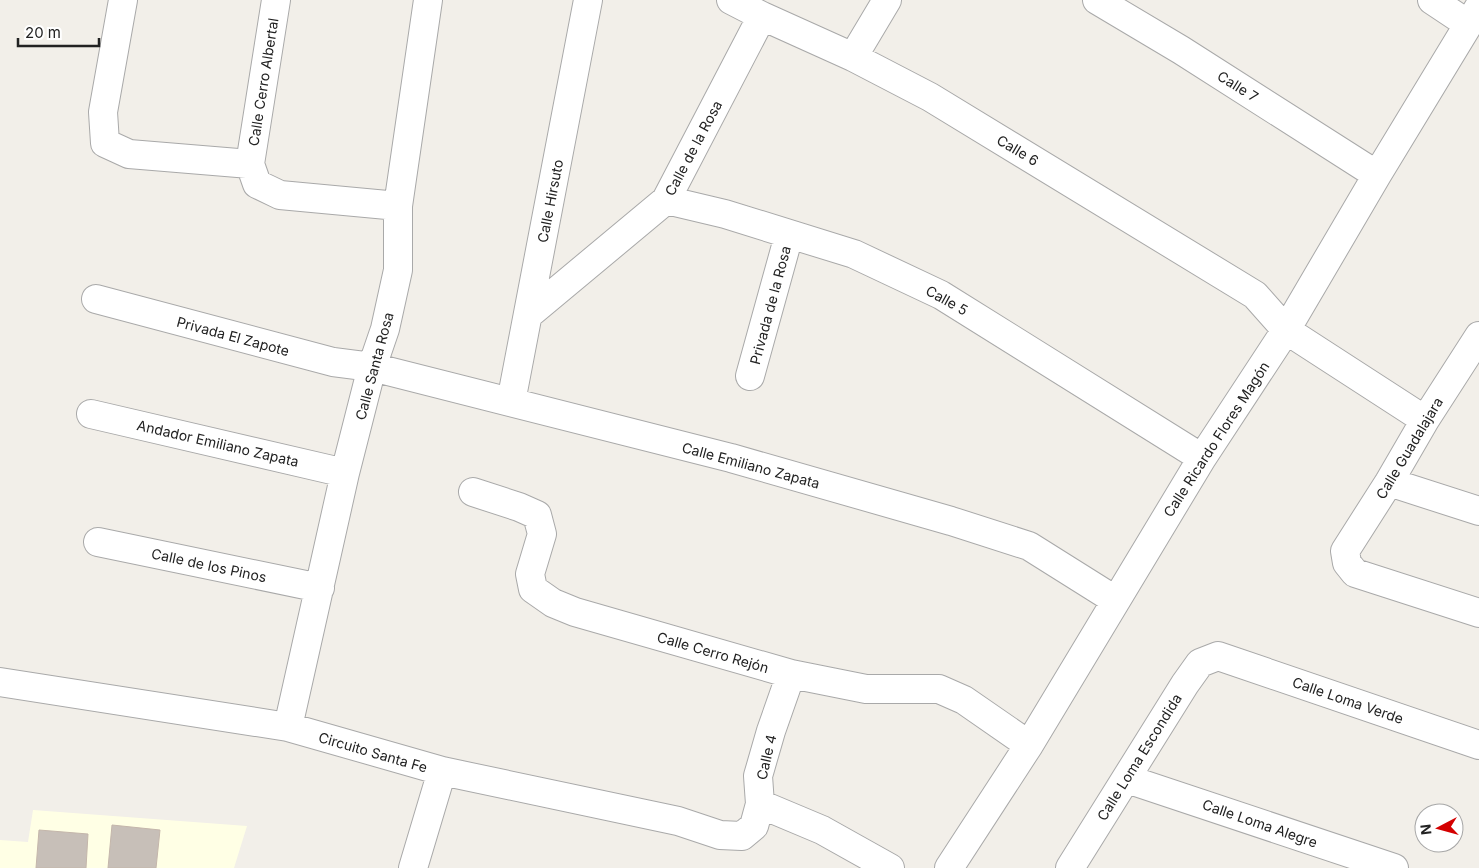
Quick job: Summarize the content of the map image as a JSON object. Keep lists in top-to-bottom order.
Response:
{
  "streets": {
    "street": [
      "Calle Cerro Albertal",
      "Calle 7",
      "Calle de la Rosa",
      "Calle 6",
      "Calle Hirsuto",
      "Calle 5",
      "Privada de la Rosa",
      "Privada El Zapote",
      "Calle Santa Rosa",
      "Calle Ricardo Flores Magón",
      "Andador Emiliano Zapata",
      "Calle Guadalajara",
      "Calle Emiliano Zapata",
      "Calle de los Pinos",
      "Calle Cerro Rejón",
      "Calle Loma Verde",
      "Circuito Santa Fe",
      "Calle 4",
      "Calle Loma Escondida",
      "Calle Loma Alegre"
    ]
  },
  "crossings": [
    ["Calle 7", "Calle Ricardo Flores Magón"],
    ["Calle de la Rosa", "Calle 6"],
    ["Calle de la Rosa", "Calle Hirsuto"],
    ["Calle de la Rosa", "Calle 5"],
    ["Calle 6", "Calle Ricardo Flores Magón"],
    ["Calle 6", "Calle Guadalajara"],
    ["Calle Hirsuto", "Calle Emiliano Zapata"],
    ["Calle 5", "Privada de la Rosa"],
    ["Calle 5", "Calle Ricardo Flores Magón"],
    ["Privada El Zapote", "Calle Santa Rosa"],
    ["Privada El Zapote", "Calle Emiliano Zapata"],
    ["Calle Santa Rosa", "Andador Emiliano Zapata"],
    ["Calle Santa Rosa", "Calle Emiliano Zapata"],
    ["Calle Santa Rosa", "Calle de los Pinos"],
    ["Calle Santa Rosa", "Circuito Santa Fe"],
    ["Calle Ricardo Flores Magón", "Calle Emiliano Zapata"],
    ["Calle Ricardo Flores Magón", "Calle Cerro Rejón"],
    ["Calle Cerro Rejón", "Calle 4"],
    ["Calle Loma Verde", "Calle Loma Escondida"],
    ["Circuito Santa Fe", "Calle 4"],
    ["Calle Loma Escondida", "Calle Loma Alegre"]
  ],
  "scale_bar": "20 m",
  "north": "left"
}
